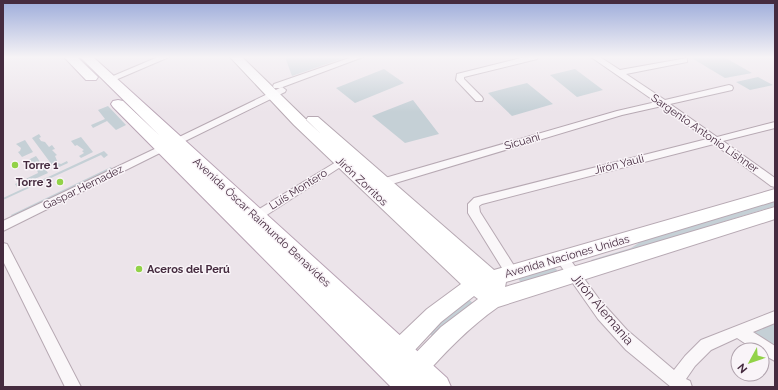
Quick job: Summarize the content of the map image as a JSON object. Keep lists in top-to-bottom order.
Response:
{
  "streets": {
    "main road": ["Jirón Zorritos", "Avenida Óscar Raimundo Benavides", "Avenida Naciones Unidas"],
    "street": [
      "Sargento Antonio Lishner",
      "Sicuani",
      "Jirón Yauli",
      "Gaspar Hernadez",
      "Luís Montero",
      "Jirón Alemania"
    ]
  },
  "crossings": [
    ["Sargento Antonio Lishner", "Sicuani"],
    ["Sargento Antonio Lishner", "Jirón Yauli"],
    ["Sicuani", "Jirón Zorritos"],
    ["Jirón Yauli", "Avenida Naciones Unidas"],
    ["Jirón Zorritos", "Gaspar Hernadez"],
    ["Jirón Zorritos", "Luís Montero"],
    ["Jirón Zorritos", "Avenida Naciones Unidas"],
    ["Gaspar Hernadez", "Avenida Óscar Raimundo Benavides"],
    ["Luís Montero", "Avenida Óscar Raimundo Benavides"],
    ["Avenida Óscar Raimundo Benavides", "Avenida Naciones Unidas"],
    ["Avenida Naciones Unidas", "Jirón Alemania"]
  ],
  "places": ["Torre 1", "Torre 3", "Aceros del Perú"],
  "north": "bottom left"
}
